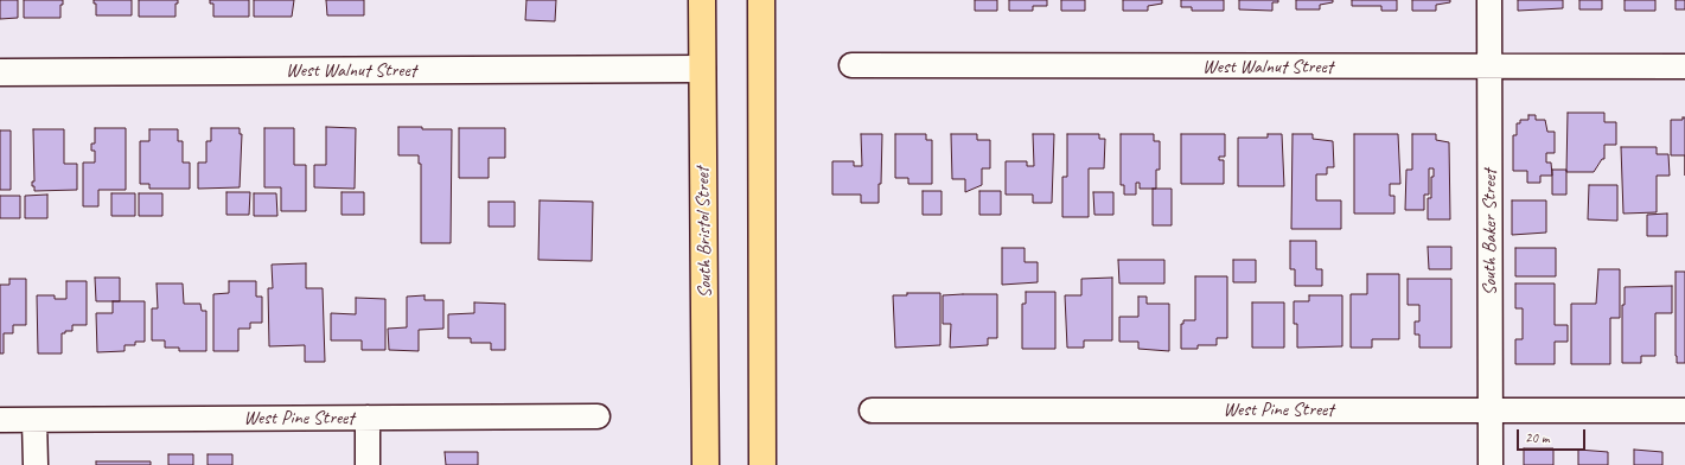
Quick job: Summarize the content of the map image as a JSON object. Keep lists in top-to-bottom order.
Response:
{
  "streets": {
    "main road": ["South Bristol Street"],
    "street": ["West Walnut Street", "South Baker Street", "West Pine Street"]
  },
  "crossings": [
    ["West Walnut Street", "South Bristol Street"],
    ["West Walnut Street", "South Baker Street"],
    ["South Baker Street", "West Pine Street"]
  ],
  "scale_bar": "20 m"
}
